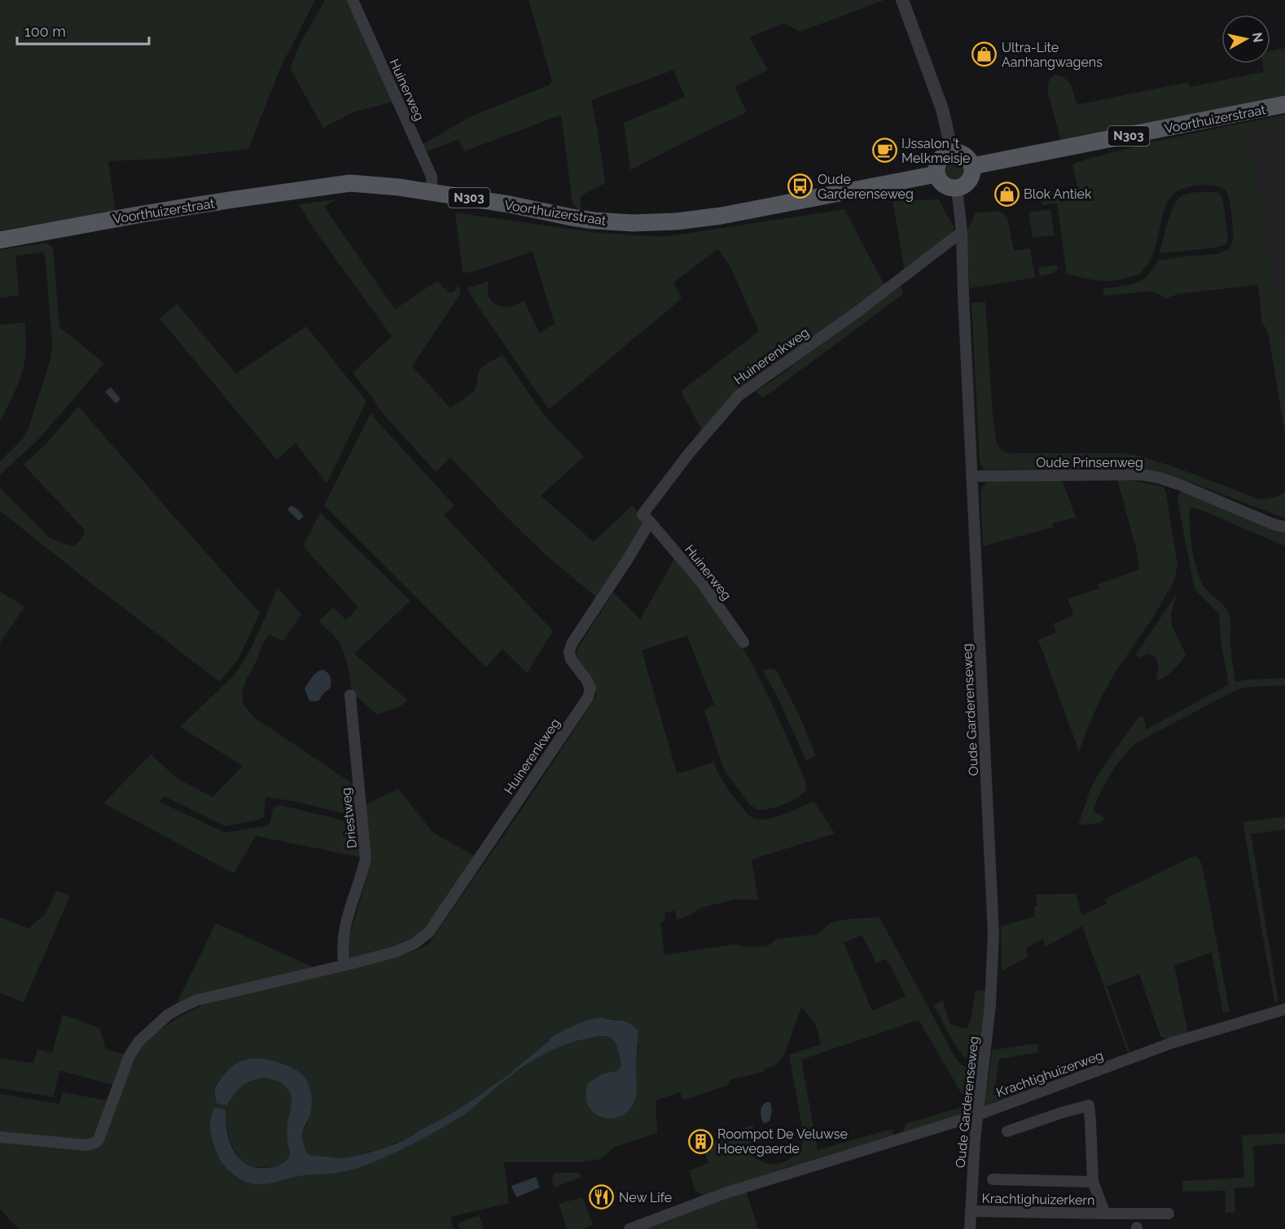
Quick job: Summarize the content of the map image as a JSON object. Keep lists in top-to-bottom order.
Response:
{
  "streets": {
    "main road": ["Voorthuizerstraat", "N303"],
    "street": [
      "Huinerweg",
      "Huinerenkweg",
      "Oude Prinsenweg",
      "Oude Garderenseweg",
      "Driestweg",
      "Krachtighuizerweg",
      "Krachtighuizerkern"
    ]
  },
  "crossings": [
    ["Huinerweg", "Voorthuizerstraat"],
    ["Huinerweg", "Huinerenkweg"],
    ["Voorthuizerstraat", "Oude Garderenseweg"],
    ["Huinerenkweg", "Oude Garderenseweg"],
    ["Huinerenkweg", "Driestweg"],
    ["Oude Prinsenweg", "Oude Garderenseweg"],
    ["Oude Garderenseweg", "Krachtighuizerweg"],
    ["Oude Garderenseweg", "Krachtighuizerkern"]
  ],
  "places": {
    "shop": ["Ultra-Lite Aanhangwagens", "Blok Antiek"],
    "cafe": ["IJssalon 't Melkmeisje"],
    "bus stop": ["Oude Garderenseweg"],
    "building": ["Roompot De Veluwse Hoevegaerde"],
    "restaurant": ["New Life"]
  },
  "scale_bar": "100 m",
  "north": "right"
}
